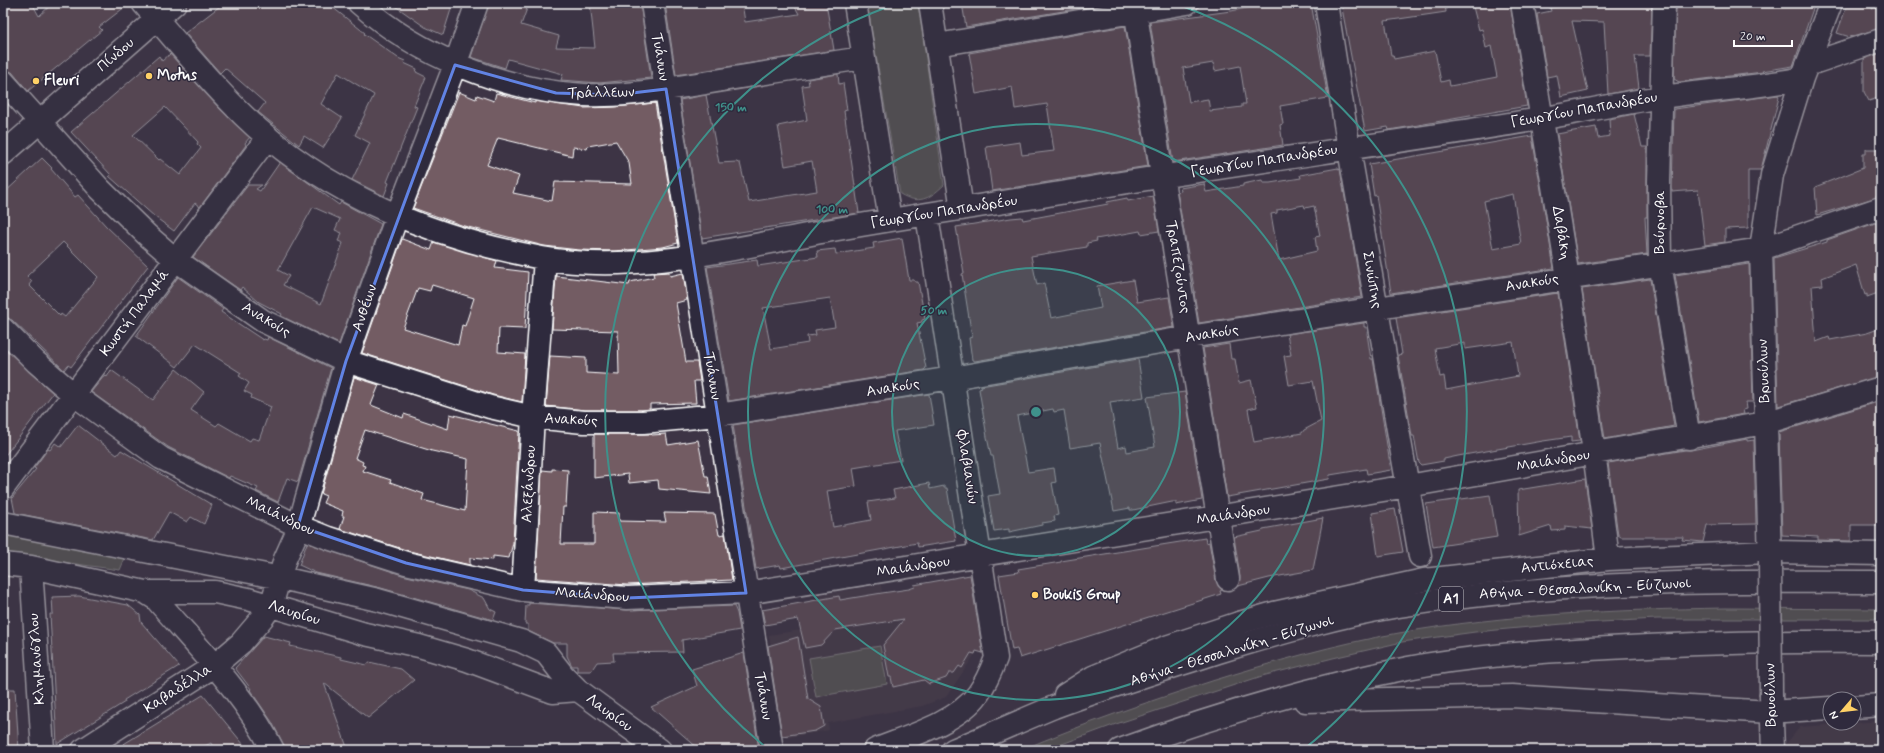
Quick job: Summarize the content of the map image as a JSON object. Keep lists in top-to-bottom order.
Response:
{
  "streets": {
    "main road": [
      "Πίνδου",
      "Τυάνων",
      "Τράλλεων",
      "Γεωργίου Παπανδρέου",
      "Βούρνοβα",
      "Δαβάκη",
      "Τραπεζούντος",
      "Σινώπης",
      "Ανακούς",
      "Ανθέων",
      "Κωστή Παλαμά",
      "Βρυούλων",
      "Μαιάνδρου",
      "Φλαβιανών",
      "Αλεξάνδρου",
      "Αντιόχειας",
      "Αθήνα - Θεσσαλονίκη - Εύζωνοι",
      "Α1",
      "Λαυρίου",
      "Κλημανόγλου",
      "Καβαδέλλα"
    ]
  },
  "crossings": [
    ["Πίνδου", "Γεωργίου Παπανδρέου"],
    ["Πίνδου", "Ανακούς"],
    ["Τυάνων", "Τράλλεων"],
    ["Τυάνων", "Γεωργίου Παπανδρέου"],
    ["Τυάνων", "Ανακούς"],
    ["Τυάνων", "Μαιάνδρου"],
    ["Τράλλεων", "Ανθέων"],
    ["Γεωργίου Παπανδρέου", "Βούρνοβα"],
    ["Γεωργίου Παπανδρέου", "Δαβάκη"],
    ["Γεωργίου Παπανδρέου", "Τραπεζούντος"],
    ["Γεωργίου Παπανδρέου", "Σινώπης"],
    ["Γεωργίου Παπανδρέου", "Ανθέων"],
    ["Γεωργίου Παπανδρέου", "Κωστή Παλαμά"],
    ["Γεωργίου Παπανδρέου", "Βρυούλων"],
    ["Γεωργίου Παπανδρέου", "Φλαβιανών"],
    ["Γεωργίου Παπανδρέου", "Αλεξάνδρου"],
    ["Βούρνοβα", "Ανακούς"],
    ["Βούρνοβα", "Μαιάνδρου"],
    ["Δαβάκη", "Ανακούς"],
    ["Δαβάκη", "Μαιάνδρου"],
    ["Δαβάκη", "Αντιόχειας"],
    ["Τραπεζούντος", "Ανακούς"],
    ["Τραπεζούντος", "Μαιάνδρου"],
    ["Σινώπης", "Ανακούς"],
    ["Σινώπης", "Μαιάνδρου"],
    ["Ανακούς", "Ανθέων"],
    ["Ανακούς", "Κωστή Παλαμά"],
    ["Ανακούς", "Βρυούλων"],
    ["Ανακούς", "Φλαβιανών"],
    ["Ανακούς", "Αλεξάνδρου"],
    ["Ανθέων", "Μαιάνδρου"],
    ["Ανθέων", "Λαυρίου"],
    ["Ανθέων", "Καβαδέλλα"],
    ["Κωστή Παλαμά", "Μαιάνδρου"],
    ["Βρυούλων", "Μαιάνδρου"],
    ["Βρυούλων", "Αντιόχειας"],
    ["Μαιάνδρου", "Φλαβιανών"],
    ["Μαιάνδρου", "Αλεξάνδρου"],
    ["Αντιόχειας", "Αθήνα - Θεσσαλονίκη - Εύζωνοι"],
    ["Λαυρίου", "Κλημανόγλου"],
    ["Λαυρίου", "Καβαδέλλα"]
  ],
  "places": ["Motus", "Fleuri", "Boukis Group"],
  "scale_bar": "20 m",
  "north": "bottom left",
  "rings": ["150 m", "100 m", "50 m"]
}
